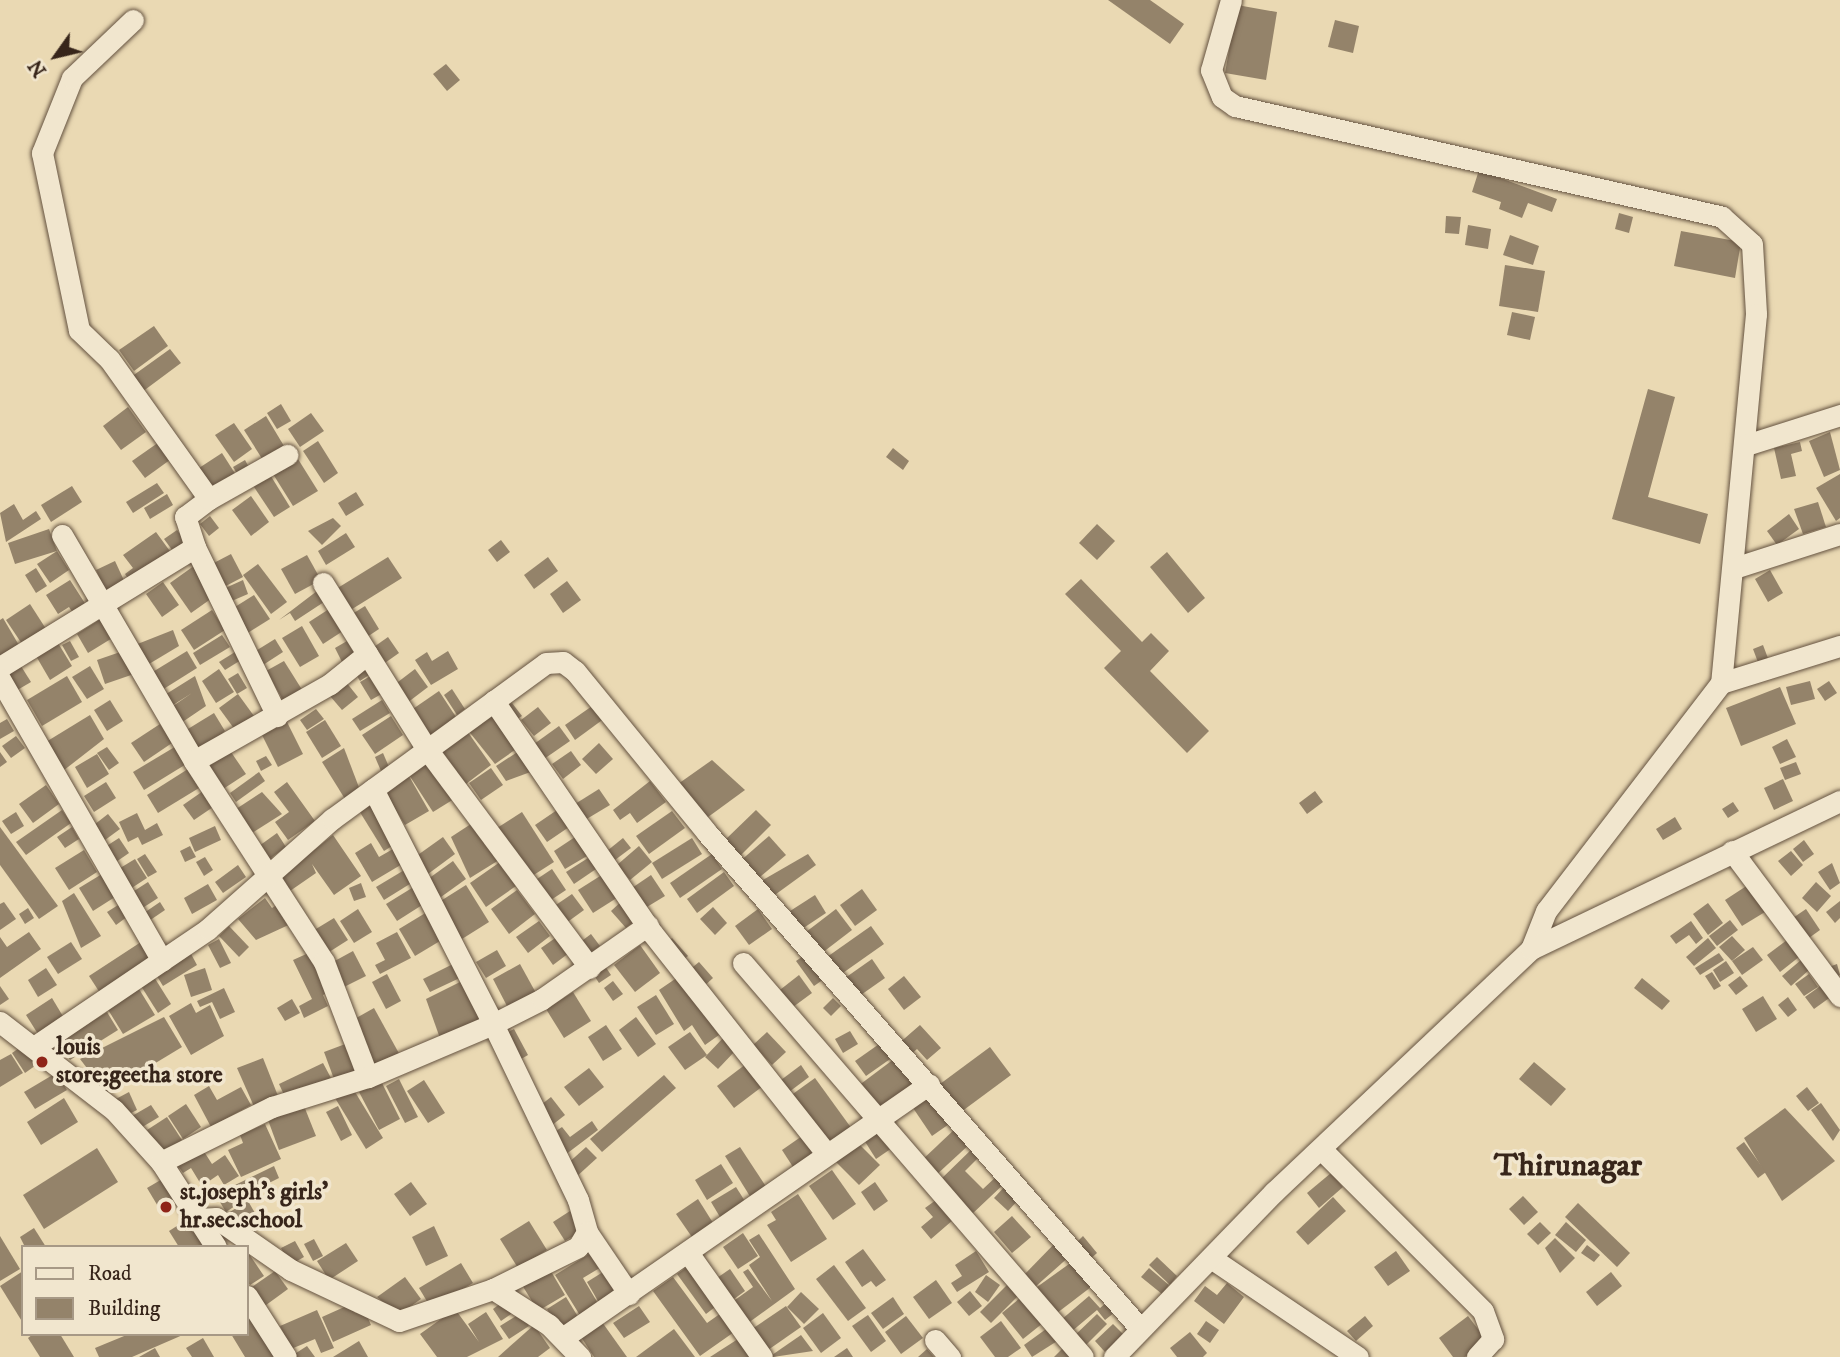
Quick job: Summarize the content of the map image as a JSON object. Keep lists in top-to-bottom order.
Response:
{
  "districts": ["Thirunagar"],
  "places": ["louis store;geetha store", "st.joseph's girls' hr.sec.school"],
  "legend": ["Road", "Building"],
  "north": "bottom left"
}
